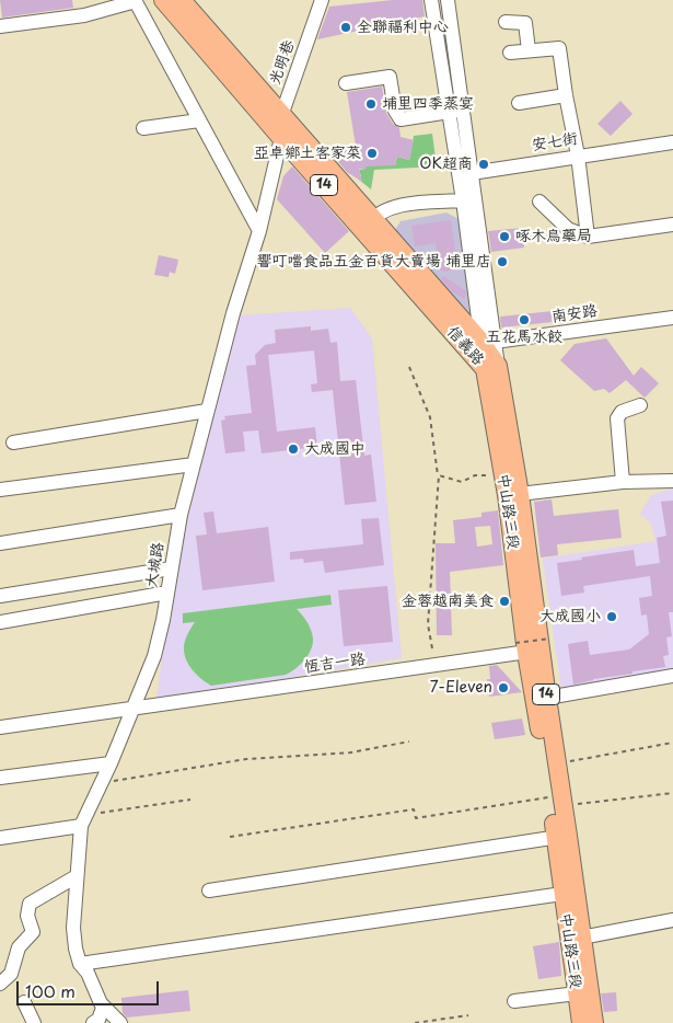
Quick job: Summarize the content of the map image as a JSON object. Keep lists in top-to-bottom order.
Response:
{
  "streets": {
    "main road": ["14", "信義路", "中山路三段"],
    "street": [
      "光明巷",
      "安七街",
      "南安路",
      "大城路",
      "恆吉一路"
    ]
  },
  "crossings": [
    ["光明巷", "信義路"],
    ["光明巷", "大城路"],
    ["南安路", "信義路"],
    ["信義路", "中山路三段"],
    ["信義路", "大城路"],
    ["中山路三段", "恆吉一路"],
    ["大城路", "恆吉一路"]
  ],
  "places": [
    "全聯福利中心",
    "埔里四季蒸宴",
    "亞卓鄉土客家菜",
    "OK超商",
    "啄木鳥藥局",
    "響叮噹食品五金百貨大賣場 埔里店",
    "五花馬水餃",
    "大成國中",
    "金蓉越南美食",
    "大成國小",
    "7-Eleven"
  ],
  "scale_bar": "100 m"
}
